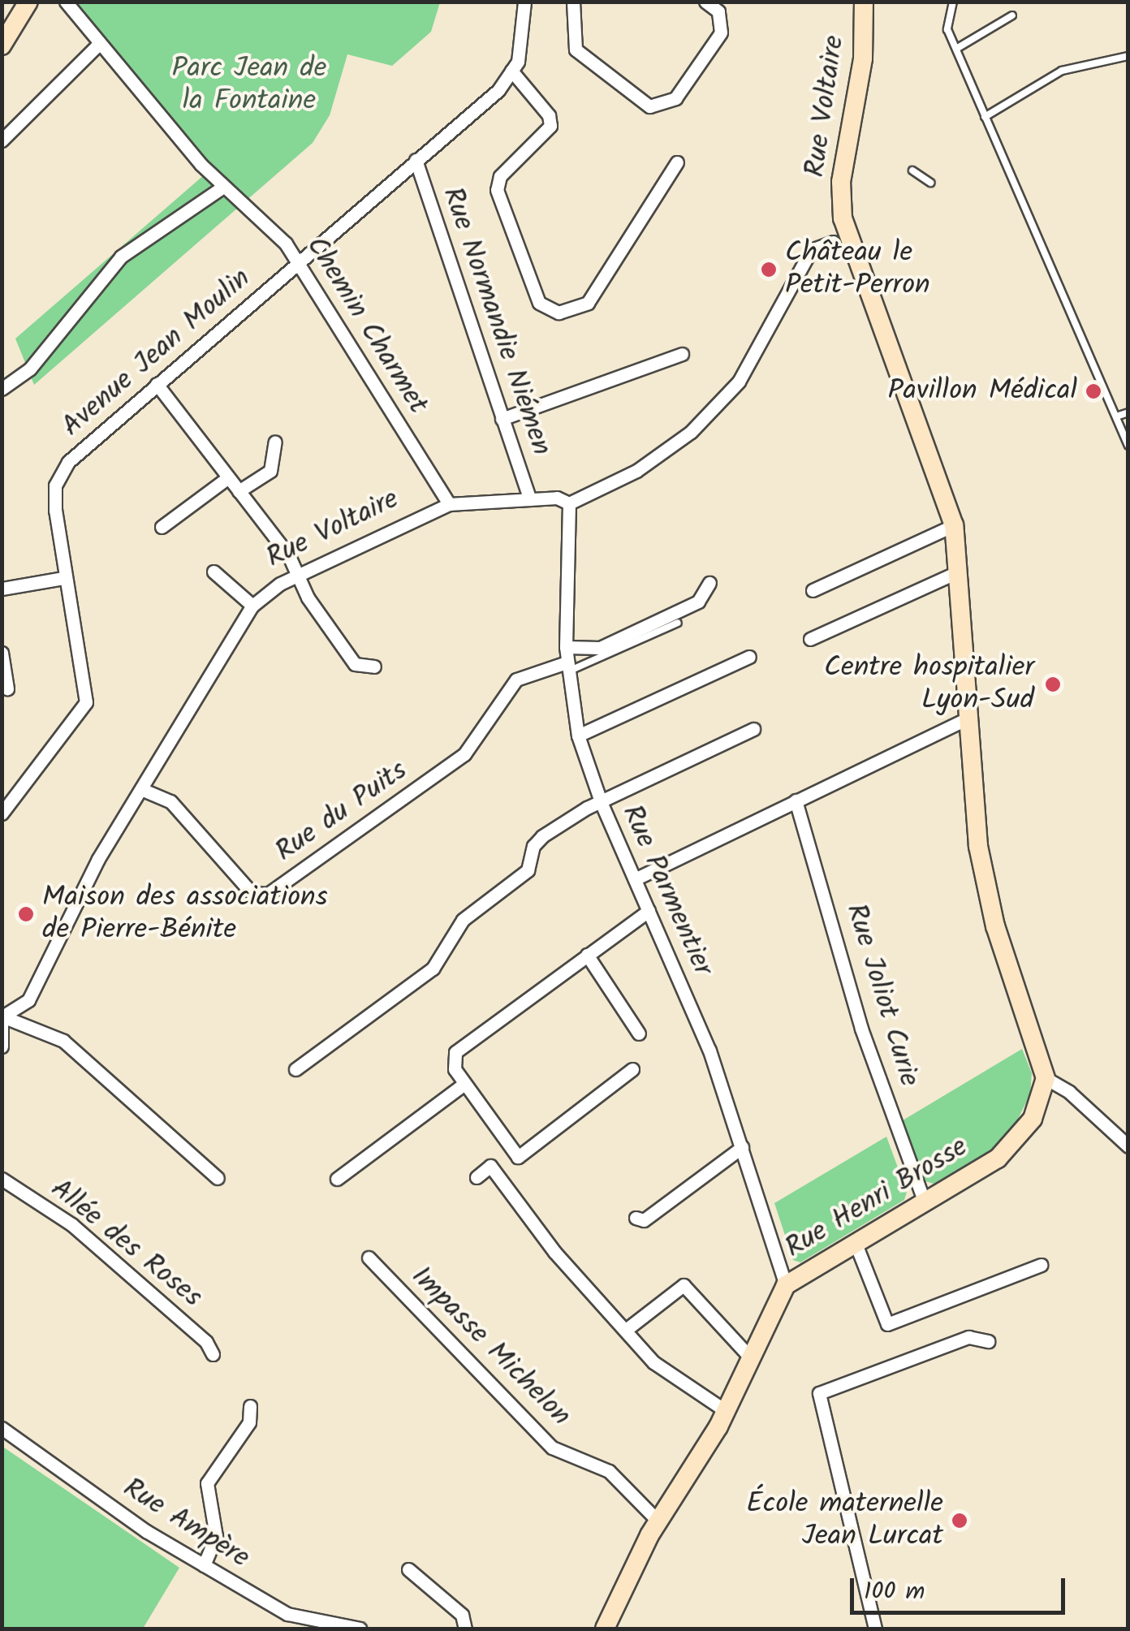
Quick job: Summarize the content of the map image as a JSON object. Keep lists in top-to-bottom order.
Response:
{
  "streets": {
    "street": [
      "Rue Voltaire",
      "Rue Normandie Niémen",
      "Chemin Charmet",
      "Avenue Jean Moulin",
      "Rue du Puits",
      "Rue Parmentier",
      "Rue Joliot Curie",
      "Rue Henri Brosse",
      "Allée des Roses",
      "Impasse Michelon",
      "Rue Ampère"
    ]
  },
  "crossings": [
    ["Rue Voltaire", "Rue Normandie Niémen"],
    ["Rue Voltaire", "Chemin Charmet"],
    ["Rue Voltaire", "Rue du Puits"],
    ["Rue Voltaire", "Rue Parmentier"],
    ["Rue Voltaire", "Rue Henri Brosse"],
    ["Rue Normandie Niémen", "Avenue Jean Moulin"],
    ["Chemin Charmet", "Avenue Jean Moulin"],
    ["Rue du Puits", "Rue Parmentier"],
    ["Rue Parmentier", "Rue Henri Brosse"],
    ["Rue Joliot Curie", "Rue Henri Brosse"],
    ["Rue Henri Brosse", "Impasse Michelon"]
  ],
  "parks": ["Parc Jean de la Fontaine"],
  "places": [
    "Château le Petit-Perron",
    "Pavillon Médical",
    "Centre hospitalier Lyon-Sud",
    "Maison des associations de Pierre-Bénite",
    "École maternelle Jean Lurcat"
  ],
  "scale_bar": "100 m"
}
